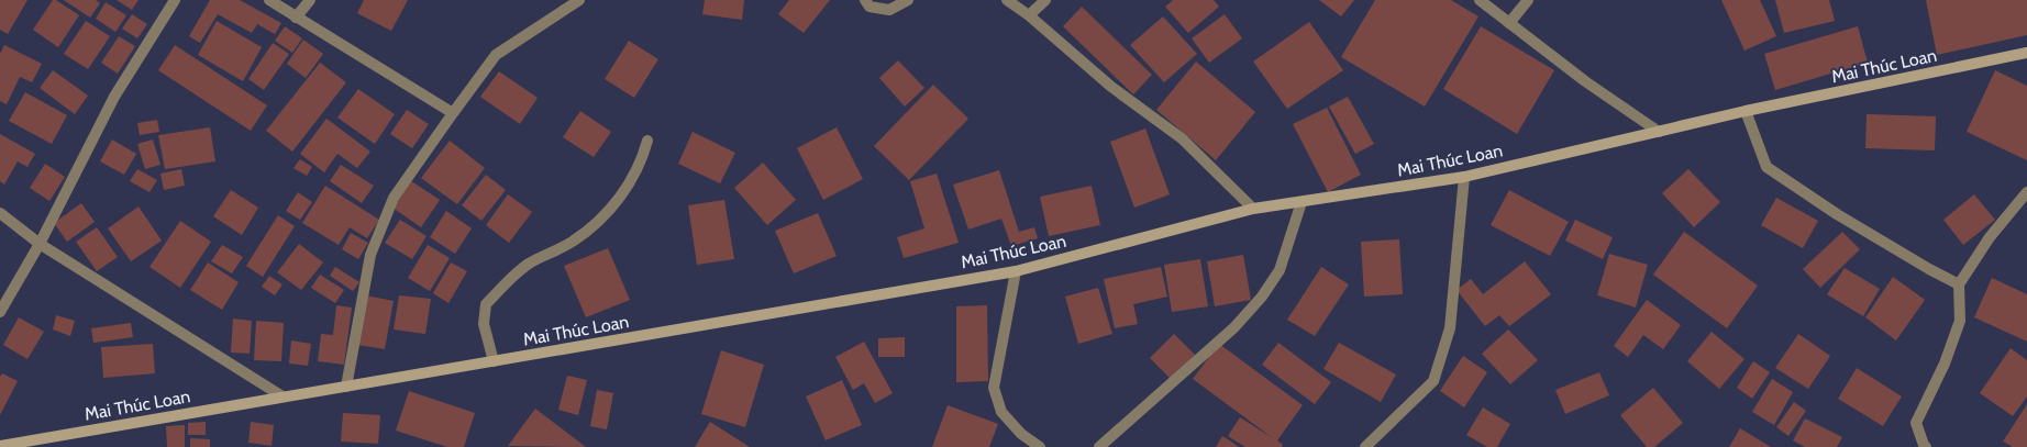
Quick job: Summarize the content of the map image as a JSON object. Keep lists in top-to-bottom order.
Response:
{
  "streets": {
    "main road": ["Mai Thúc Loan"]
  }
}
